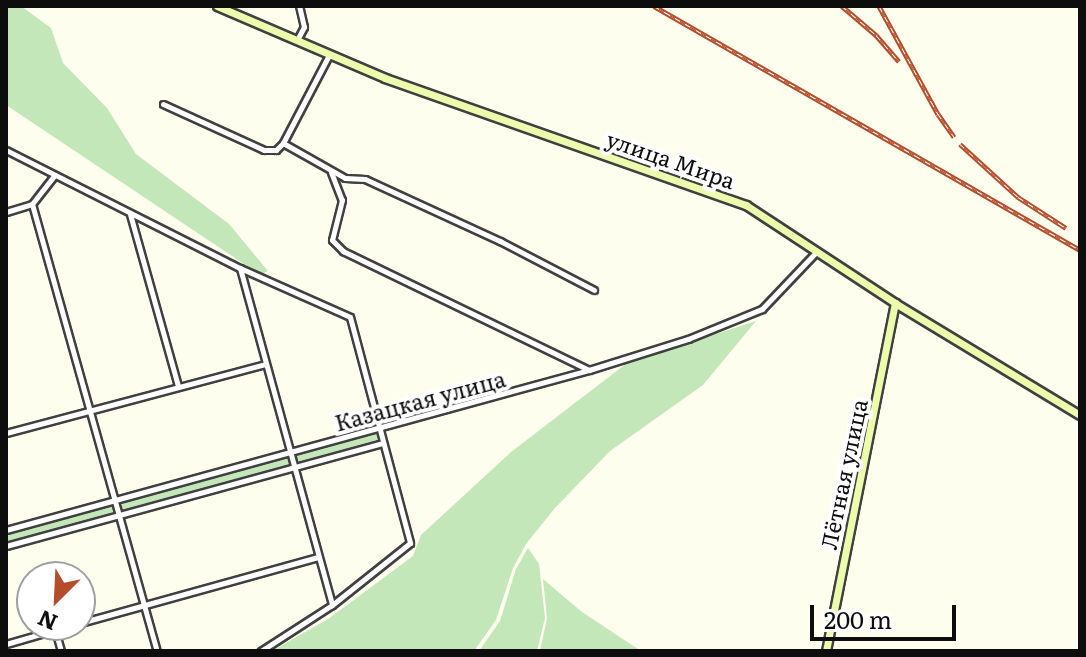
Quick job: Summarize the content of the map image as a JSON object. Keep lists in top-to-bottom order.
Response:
{
  "streets": {
    "main road": ["улица Мира", "Лётная улица"],
    "street": ["Казацкая улица"]
  },
  "crossings": [
    ["улица Мира", "Казацкая улица"],
    ["улица Мира", "Лётная улица"]
  ],
  "scale_bar": "200 m",
  "north": "bottom left"
}
